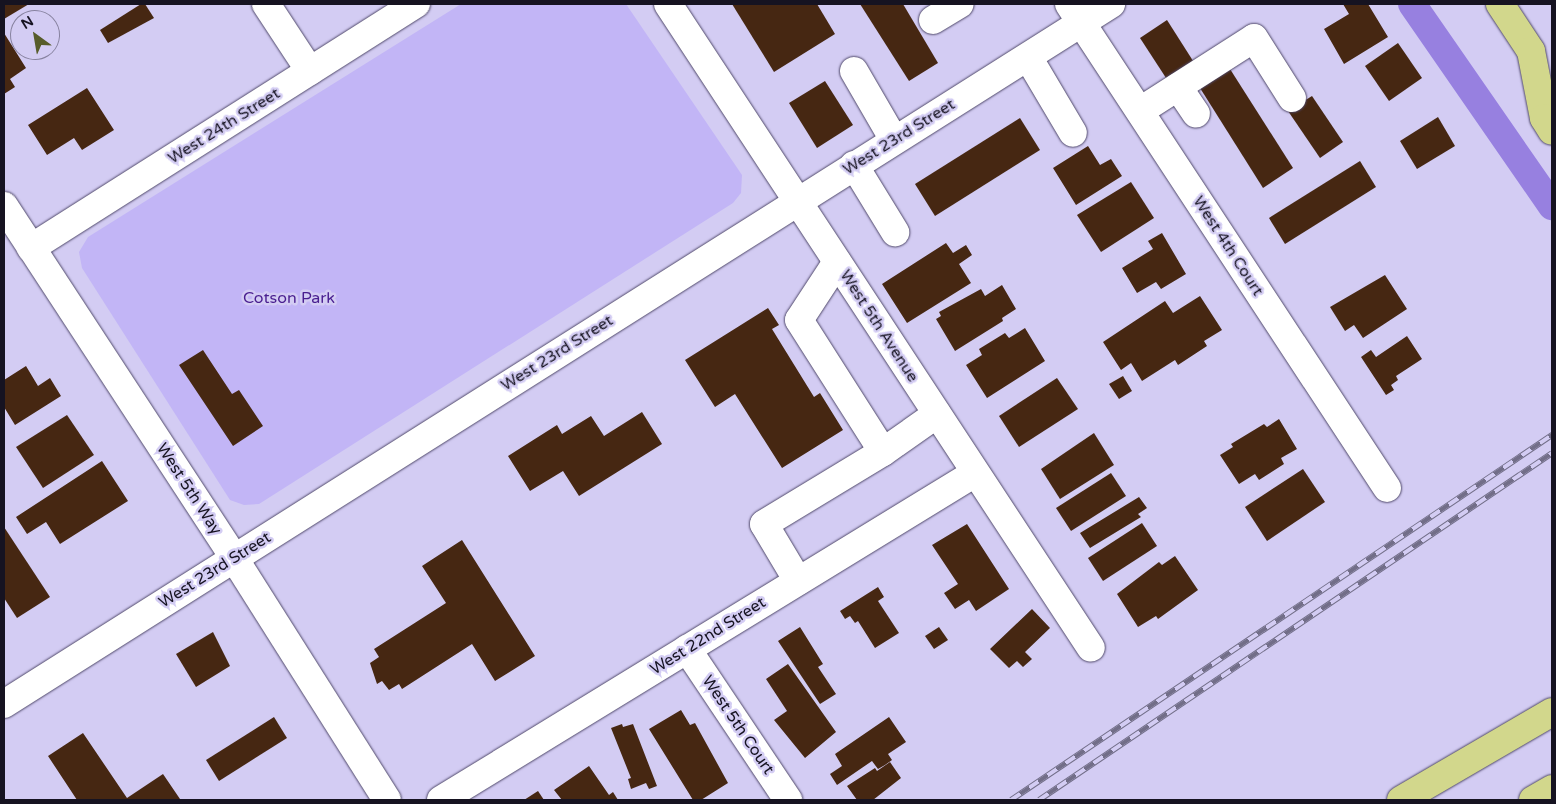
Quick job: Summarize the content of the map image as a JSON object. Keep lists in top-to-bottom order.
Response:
{
  "streets": {
    "street": [
      "West 24th Street",
      "West 23rd Street",
      "West 4th Court",
      "West 5th Avenue",
      "West 5th Way",
      "West 22nd Street",
      "West 5th Court"
    ]
  },
  "crossings": [
    ["West 24th Street", "West 5th Way"],
    ["West 23rd Street", "West 4th Court"],
    ["West 23rd Street", "West 5th Avenue"],
    ["West 23rd Street", "West 5th Way"],
    ["West 5th Avenue", "West 22nd Street"],
    ["West 22nd Street", "West 5th Court"]
  ],
  "parks": ["Cotson Park"],
  "north": "top left"
}
